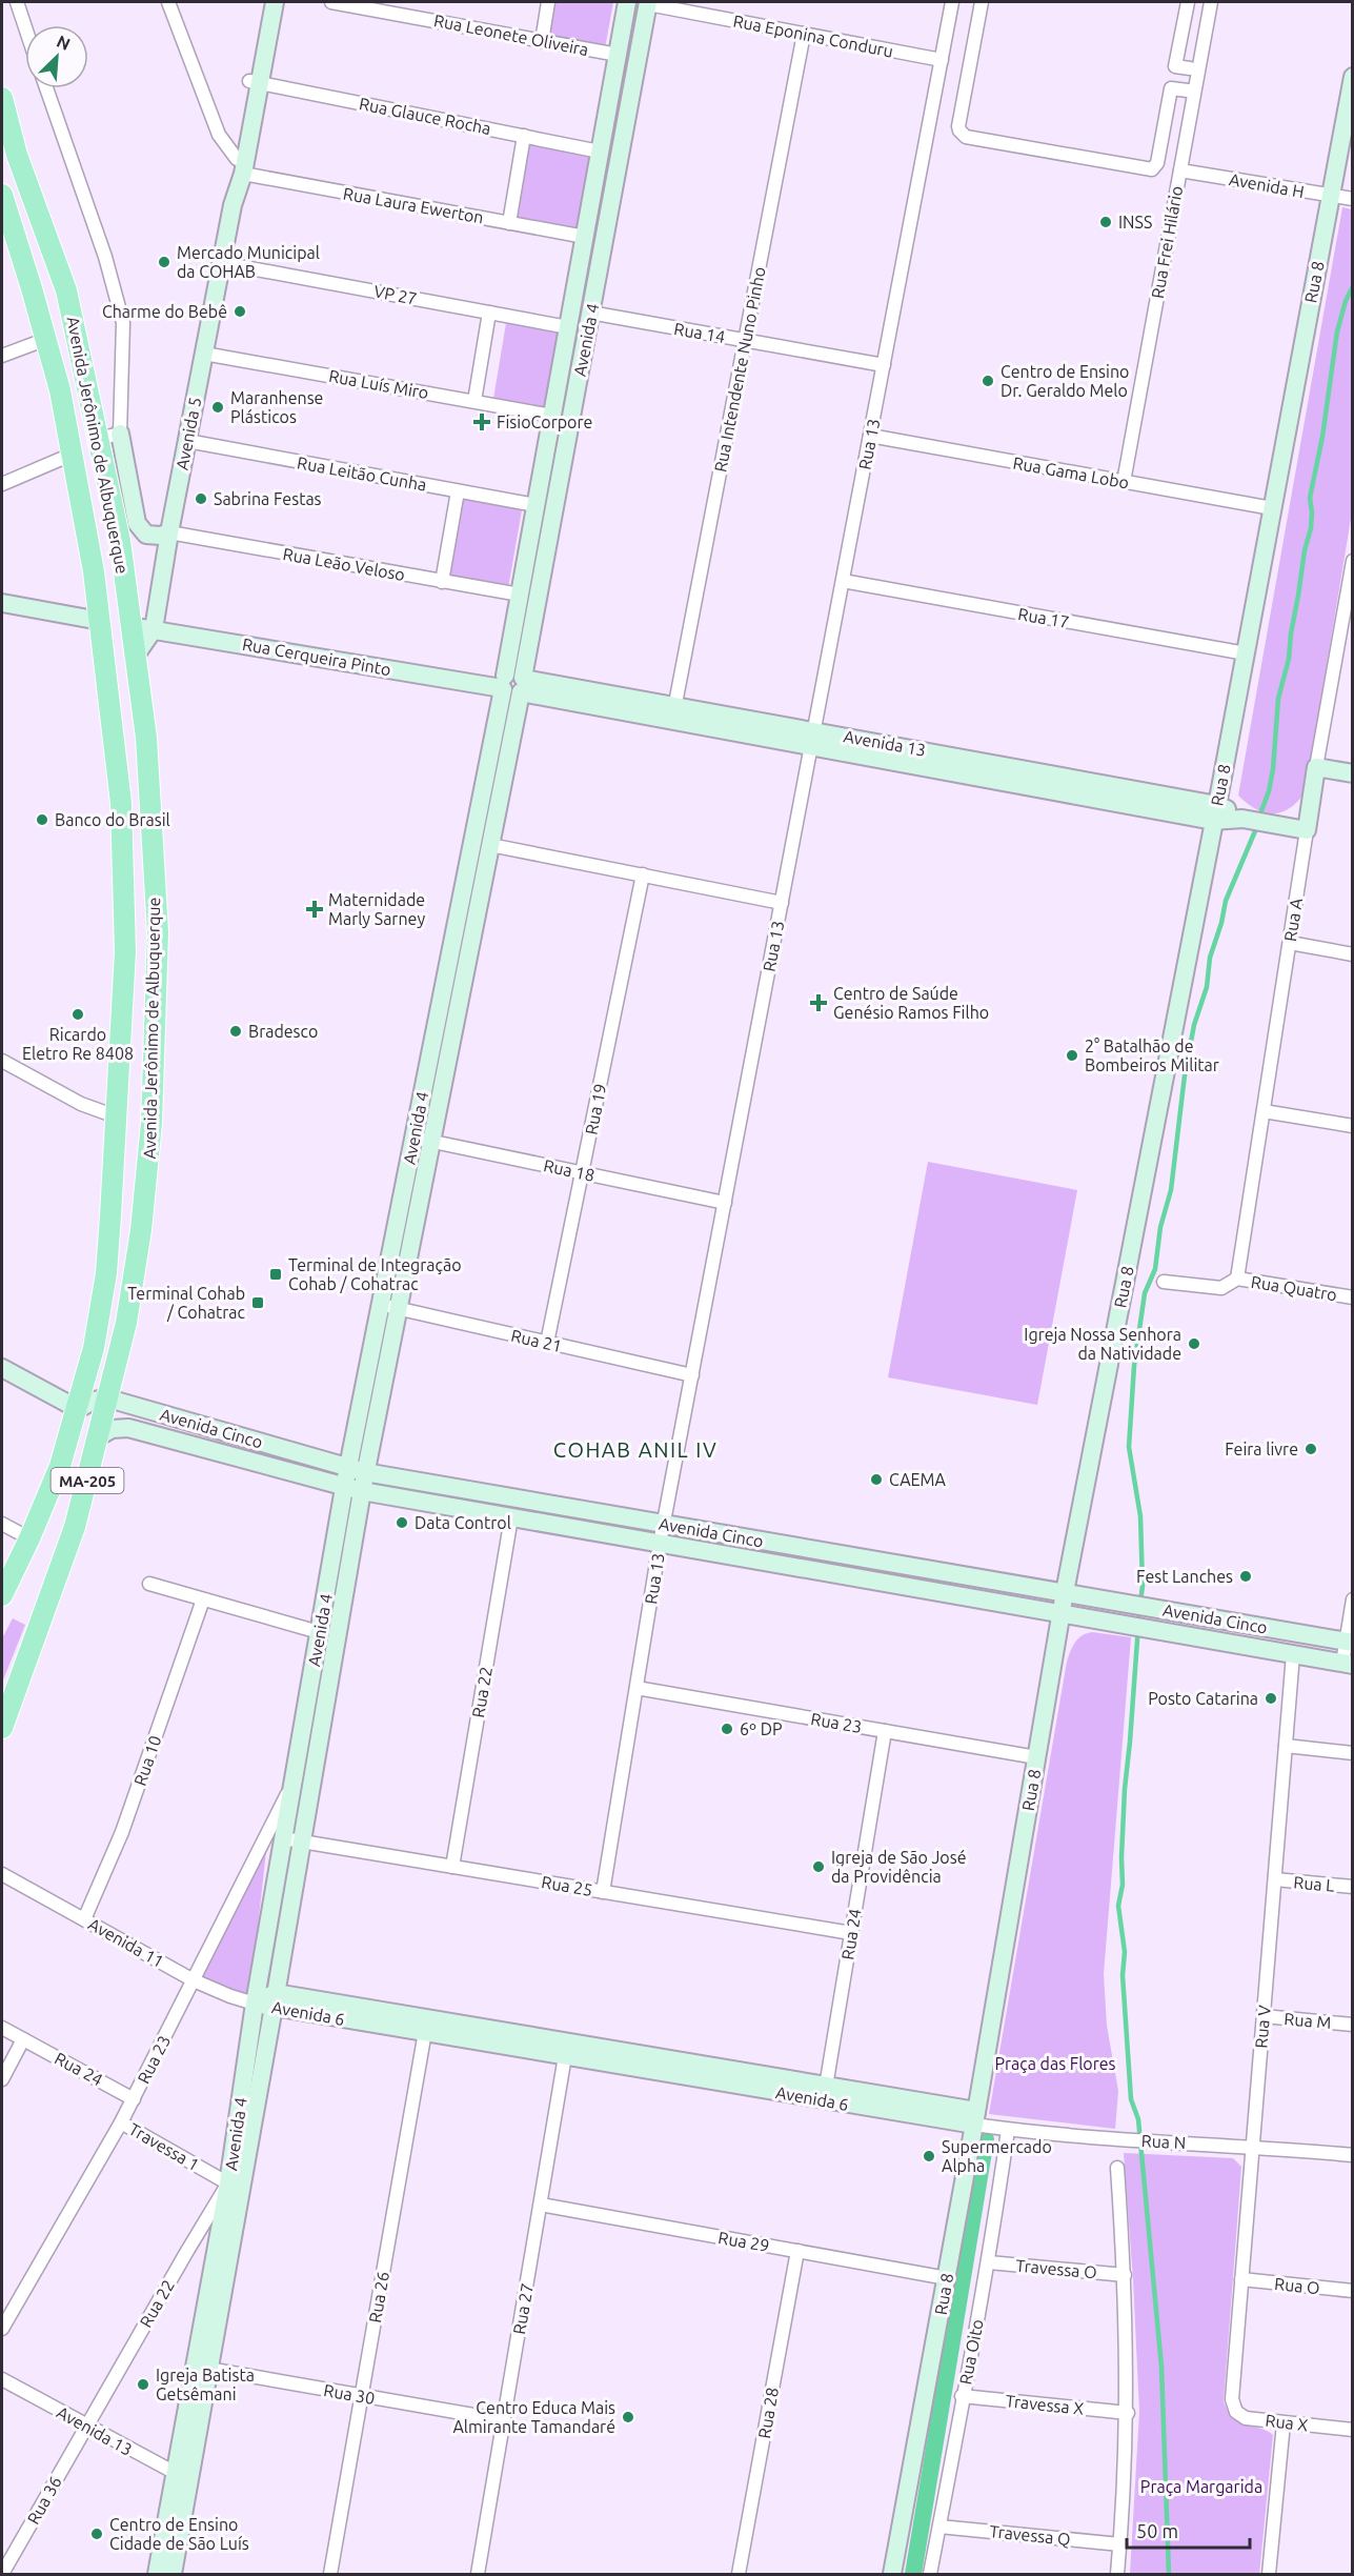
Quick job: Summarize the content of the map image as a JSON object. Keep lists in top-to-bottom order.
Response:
{
  "streets": {
    "main road": [
      "Rua 8",
      "Avenida 4",
      "Avenida 5",
      "Avenida Jerônimo de Albuquerque",
      "Rua Cerqueira Pinto",
      "Avenida 13",
      "Rua A",
      "Avenida Cinco",
      "MA-205",
      "Avenida 6"
    ],
    "street": [
      "Rua Leonete Oliveira",
      "Rua Eponina Conduru",
      "Rua Glauce Rocha",
      "Avenida H",
      "Rua Laura Ewerton",
      "Rua Frei Hilário",
      "VP 27",
      "Rua 14",
      "Rua Intendente Nuno Pinho",
      "Rua Luís Miro",
      "Rua 13",
      "Rua Gama Lobo",
      "Rua Leitão Cunha",
      "Rua Leão Veloso",
      "Rua 17",
      "Rua 19",
      "Rua 18",
      "Rua Quatro",
      "Rua 21",
      "Rua 22",
      "Rua 23",
      "Rua 10",
      "Rua L",
      "Rua 25",
      "Rua 24",
      "Avenida 11",
      "Rua M",
      "Rua V",
      "Rua N",
      "Travessa 1",
      "Rua 29",
      "Travessa O",
      "Rua O",
      "Rua 26",
      "Rua 27",
      "Rua Oito",
      "Rua 30",
      "Travessa X",
      "Rua 28",
      "Rua X",
      "Rua 36",
      "Travessa Q"
    ]
  },
  "crossings": [
    ["Rua Leonete Oliveira", "Avenida 4"],
    ["Rua Eponina Conduru", "Avenida 4"],
    ["Rua Eponina Conduru", "Rua Intendente Nuno Pinho"],
    ["Rua Eponina Conduru", "Rua 13"],
    ["Rua Glauce Rocha", "Avenida 4"],
    ["Rua Glauce Rocha", "Avenida 5"],
    ["Avenida H", "Rua Frei Hilário"],
    ["Avenida H", "Rua 8"],
    ["Rua Laura Ewerton", "Avenida 4"],
    ["Rua Laura Ewerton", "Avenida 5"],
    ["Rua Frei Hilário", "Rua Gama Lobo"],
    ["Rua 8", "Rua Gama Lobo"],
    ["Rua 8", "Rua 17"],
    ["Rua 8", "Avenida 13"],
    ["Rua 8", "Avenida Cinco"],
    ["Rua 8", "Rua 23"],
    ["Rua 8", "Avenida 6"],
    ["Rua 8", "Rua N"],
    ["Rua 8", "Rua 29"],
    ["VP 27", "Avenida 4"],
    ["VP 27", "Avenida 5"],
    ["Rua 14", "Avenida 4"],
    ["Rua 14", "Rua Intendente Nuno Pinho"],
    ["Rua 14", "Rua 13"],
    ["Avenida 4", "Rua Luís Miro"],
    ["Avenida 4", "Rua Leitão Cunha"],
    ["Avenida 4", "Rua Leão Veloso"],
    ["Avenida 4", "Rua Cerqueira Pinto"],
    ["Avenida 4", "Avenida 13"],
    ["Avenida 4", "Rua 18"],
    ["Avenida 4", "Rua 21"],
    ["Avenida 4", "Avenida Cinco"],
    ["Avenida 4", "Rua 22"],
    ["Avenida 4", "Rua 23"],
    ["Avenida 4", "Rua 25"],
    ["Avenida 4", "Avenida 11"],
    ["Avenida 4", "Avenida 6"],
    ["Avenida 4", "Travessa 1"],
    ["Avenida 4", "Rua 30"],
    ["Rua Intendente Nuno Pinho", "Avenida 13"],
    ["Rua Luís Miro", "Avenida 5"],
    ["Avenida 5", "Avenida Jerônimo de Albuquerque"],
    ["Avenida 5", "Rua Leitão Cunha"],
    ["Avenida 5", "Rua Leão Veloso"],
    ["Avenida 5", "Rua Cerqueira Pinto"],
    ["Rua 13", "Rua Gama Lobo"],
    ["Rua 13", "Rua 17"],
    ["Rua 13", "Avenida 13"],
    ["Rua 13", "Rua 18"],
    ["Rua 13", "Rua 21"],
    ["Rua 13", "Avenida Cinco"],
    ["Rua 13", "Rua 23"],
    ["Rua 13", "Rua 25"],
    ["Avenida Jerônimo de Albuquerque", "Rua Cerqueira Pinto"],
    ["Avenida Jerônimo de Albuquerque", "Avenida Cinco"],
    ["Rua Cerqueira Pinto", "Avenida 13"],
    ["Avenida 13", "Rua A"],
    ["Avenida 13", "Rua 22"],
    ["Avenida 13", "Rua 36"],
    ["Rua A", "Rua Quatro"],
    ["Rua 19", "Rua 18"],
    ["Rua 19", "Rua 21"],
    ["Avenida Cinco", "Rua 22"],
    ["Avenida Cinco", "Rua V"],
    ["Rua 22", "Rua 25"],
    ["Rua 22", "Travessa 1"],
    ["Rua 22", "Rua 36"],
    ["Rua 23", "Rua 24"],
    ["Rua 23", "Avenida 11"],
    ["Rua 23", "Travessa 1"],
    ["Rua 10", "Avenida 11"],
    ["Rua L", "Rua V"],
    ["Rua 25", "Rua 24"],
    ["Rua 24", "Avenida 6"],
    ["Avenida 11", "Avenida 6"],
    ["Avenida 6", "Rua N"],
    ["Avenida 6", "Rua 26"],
    ["Avenida 6", "Rua 27"],
    ["Rua M", "Rua V"],
    ["Rua V", "Rua N"],
    ["Rua V", "Rua O"],
    ["Rua V", "Rua X"],
    ["Rua N", "Rua Oito"],
    ["Rua 29", "Rua 27"],
    ["Rua 29", "Rua 28"],
    ["Travessa O", "Rua Oito"],
    ["Rua 26", "Rua 30"],
    ["Rua 27", "Rua 30"],
    ["Rua Oito", "Travessa X"],
    ["Rua Oito", "Travessa Q"]
  ],
  "districts": ["COHAB ANIL IV"],
  "parks": ["Praça das Flores", "Praça Margarida"],
  "places": {
    "other": [
      "INSS",
      "Mercado Municipal da COHAB",
      "Charme do Bebê",
      "Centro de Ensino Dr. Geraldo Melo",
      "Maranhense Plásticos",
      "Sabrina Festas",
      "Banco do Brasil",
      "Ricardo Eletro Re 8408",
      "Bradesco",
      "2° Batalhão de Bombeiros Militar",
      "Igreja Nossa Senhora da Natividade",
      "Feira livre",
      "CAEMA",
      "Data Control",
      "Fest Lanches",
      "Posto Catarina",
      "6º DP",
      "Igreja de São José da Providência",
      "Supermercado Alpha",
      "Igreja Batista Getsêmani",
      "Centro Educa Mais Almirante Tamandaré",
      "Centro de Ensino Cidade de São Luís"
    ],
    "health": ["FisioCorpore", "Maternidade Marly Sarney", "Centro de Saúde Genésio Ramos Filho"],
    "transit": ["Terminal de Integração Cohab / Cohatrac", "Terminal Cohab / Cohatrac"]
  },
  "scale_bar": "50 m",
  "north": "top right"
}
